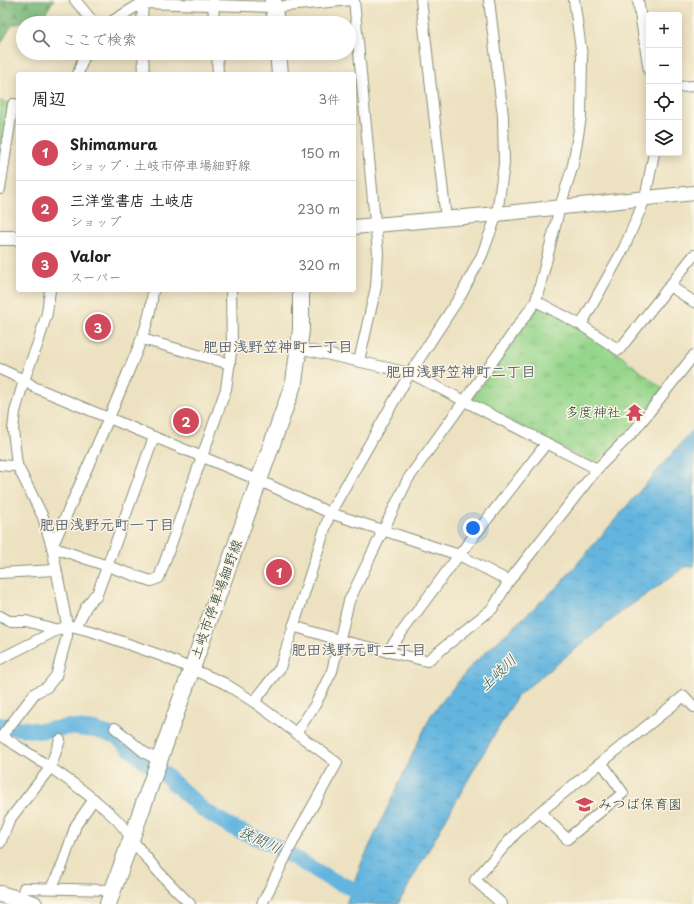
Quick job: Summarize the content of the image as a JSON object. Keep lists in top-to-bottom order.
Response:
{
  "streets": {
    "main road": ["土岐市停車場細野線"]
  },
  "districts": [
    "肥田浅野笠神町一丁目",
    "肥田浅野笠神町二丁目",
    "肥田浅野元町一丁目",
    "肥田浅野元町二丁目"
  ],
  "water": ["土岐川", "狭間川"],
  "places": {
    "temple": ["多度神社"],
    "school or university": ["みつば保育園"]
  },
  "page": {
    "map_buttons": ["+", "−"],
    "search": "ここで検索",
    "heading": ["周辺", "3件"],
    "list": [
      {
        "mark": "1",
        "name": "Shimamura",
        "note": "ショップ · 土岐市停車場細野線",
        "value": "150 m"
      },
      {
        "mark": "2",
        "name": "三洋堂書店 土岐店",
        "note": "ショップ",
        "value": "230 m"
      },
      {
        "mark": "3",
        "name": "Valor",
        "note": "スーパー",
        "value": "320 m"
      }
    ],
    "pins": ["3", "2", "1"]
  }
}
